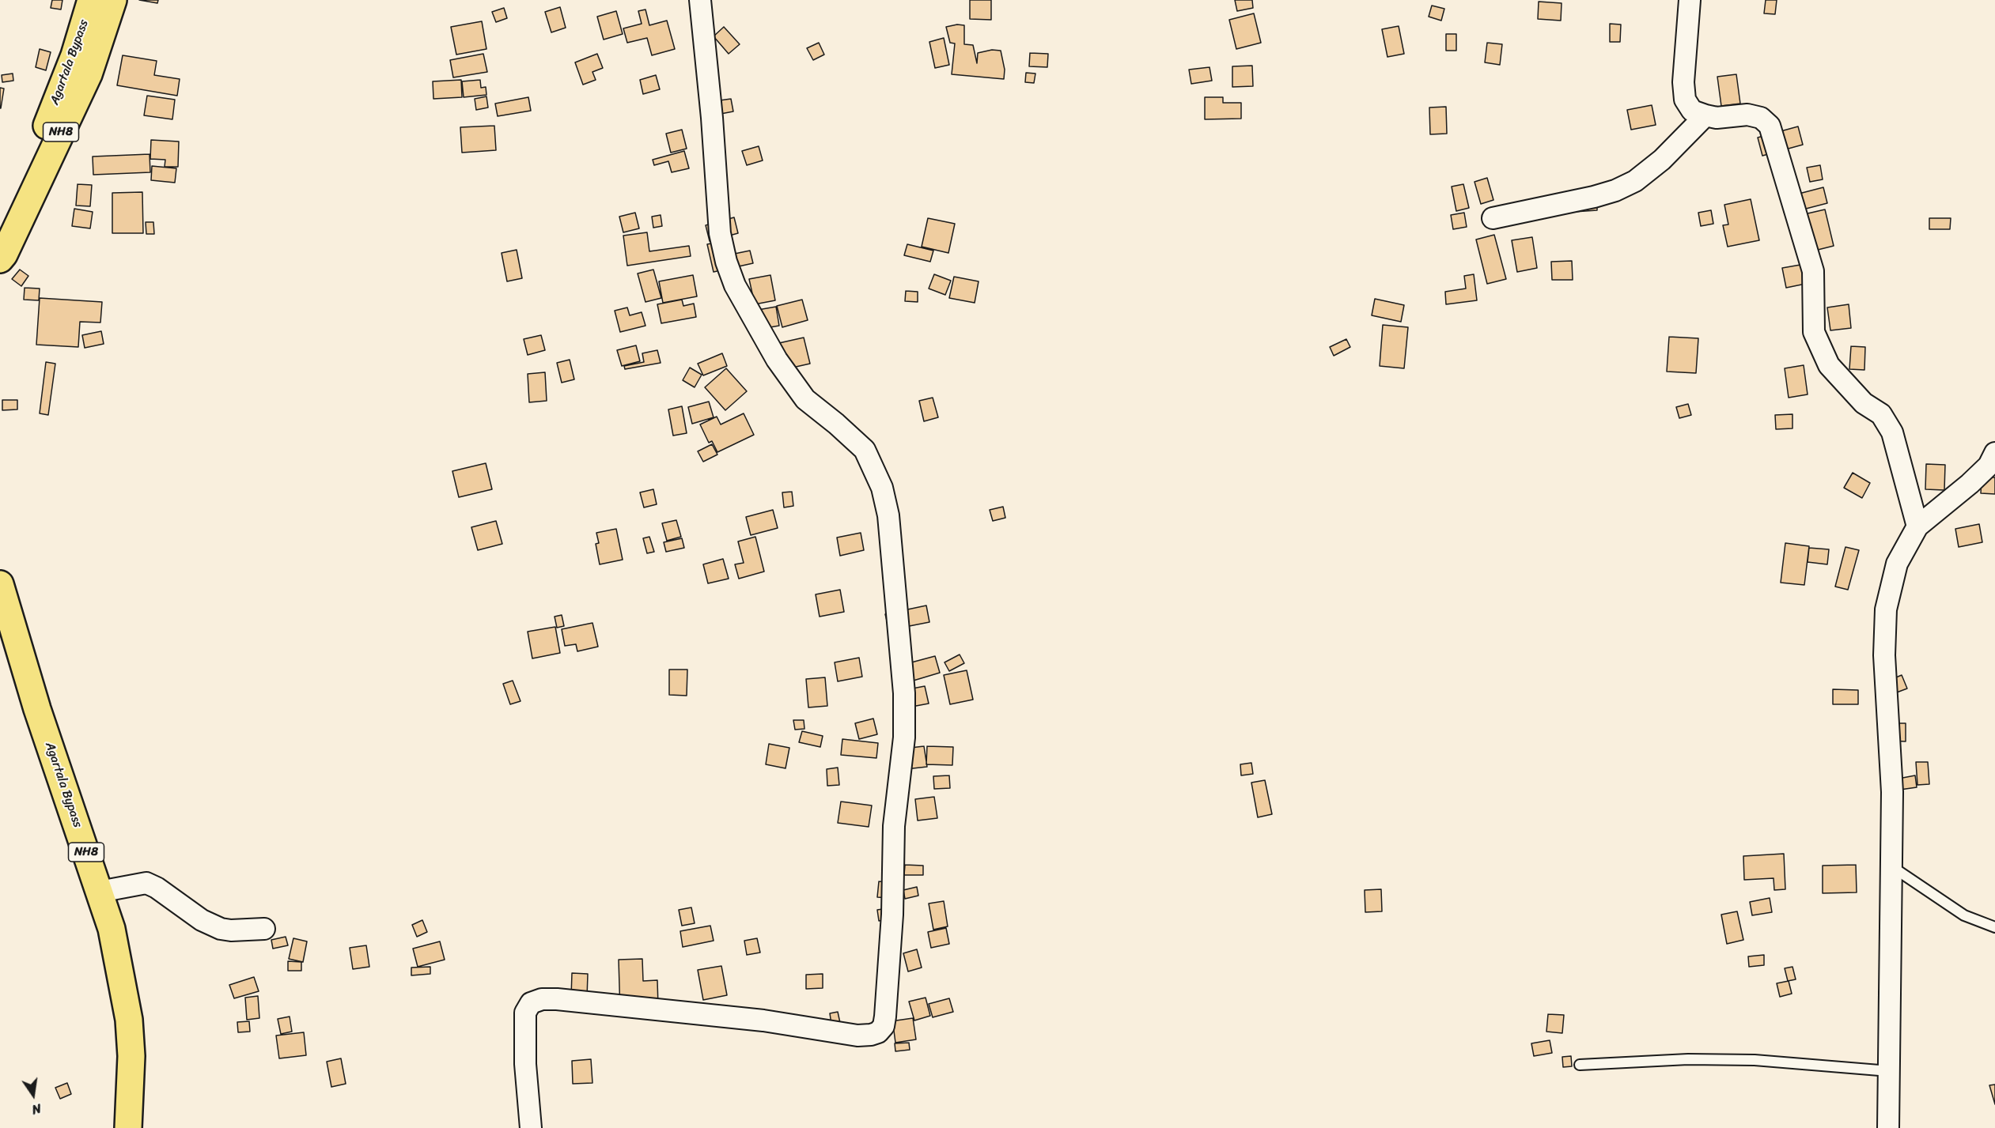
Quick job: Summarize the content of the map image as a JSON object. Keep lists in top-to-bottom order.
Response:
{
  "streets": {
    "highway": ["Agartala Bypass", "NH8"]
  },
  "north": "bottom"
}
